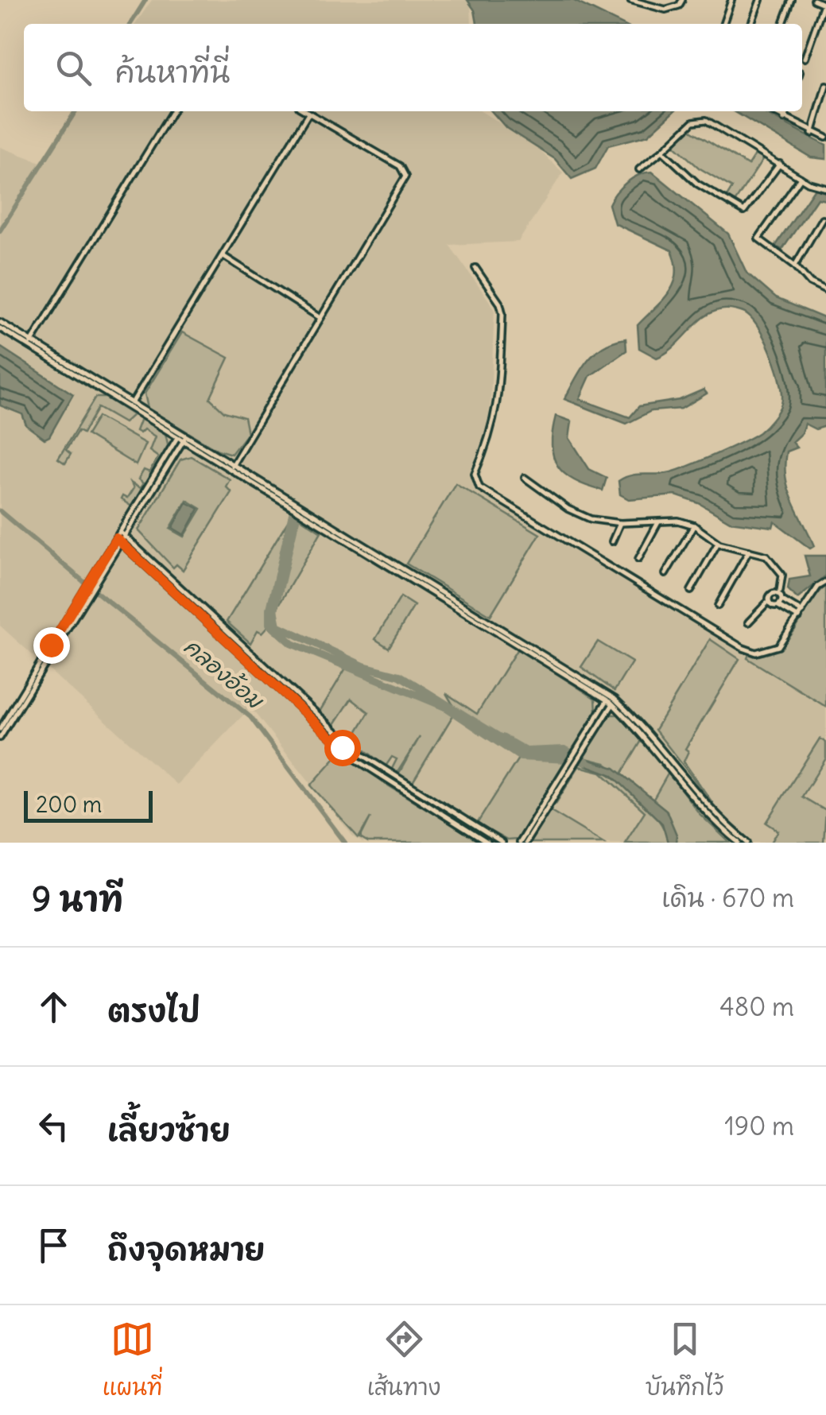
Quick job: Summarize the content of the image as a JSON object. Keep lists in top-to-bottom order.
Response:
{
  "water": ["คลองอ้อม"],
  "scale_bar": "200 m",
  "page": {
    "search": "ค้นหาที่นี่",
    "scale": "200 m",
    "heading": ["9 นาที", "เดิน · 670 m"],
    "list": [
      ["ตรงไป", "480 m"],
      ["เลี้ยวซ้าย", "190 m"],
      "ถึงจุดหมาย"
    ],
    "nav": ["แผนที่", "เส้นทาง", "บันทึกไว้"]
  }
}
